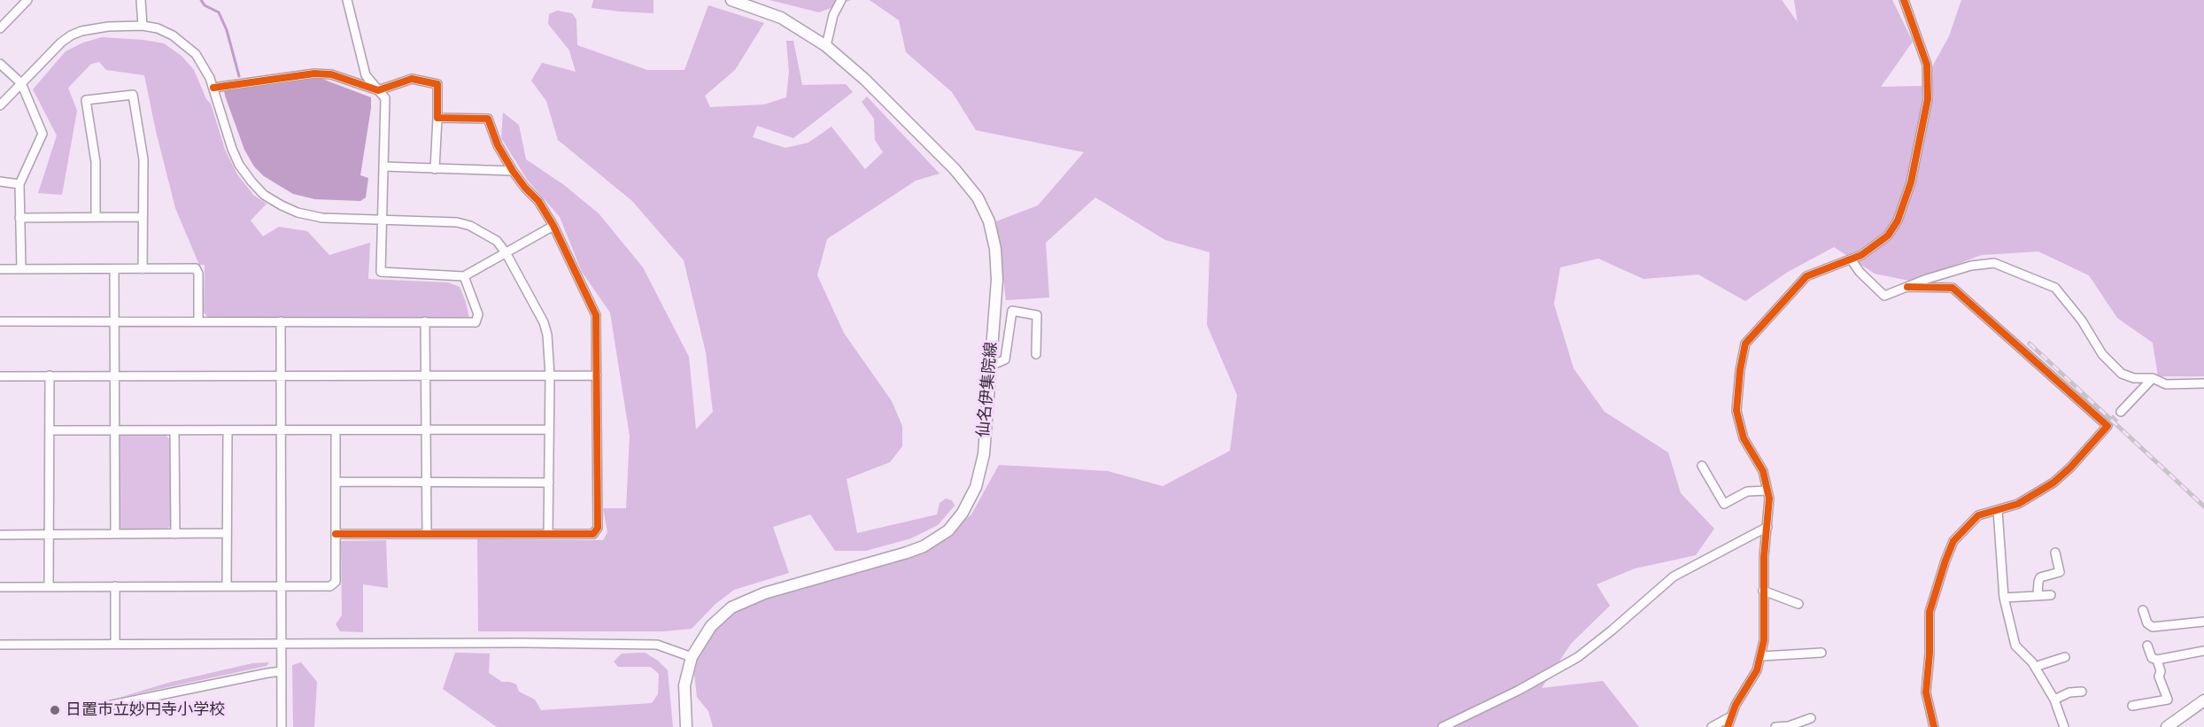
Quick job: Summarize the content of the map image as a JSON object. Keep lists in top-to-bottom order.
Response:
{
  "streets": {
    "main road": ["仙名伊集院線"]
  },
  "places": ["日置市立妙円寺小学校"]
}
